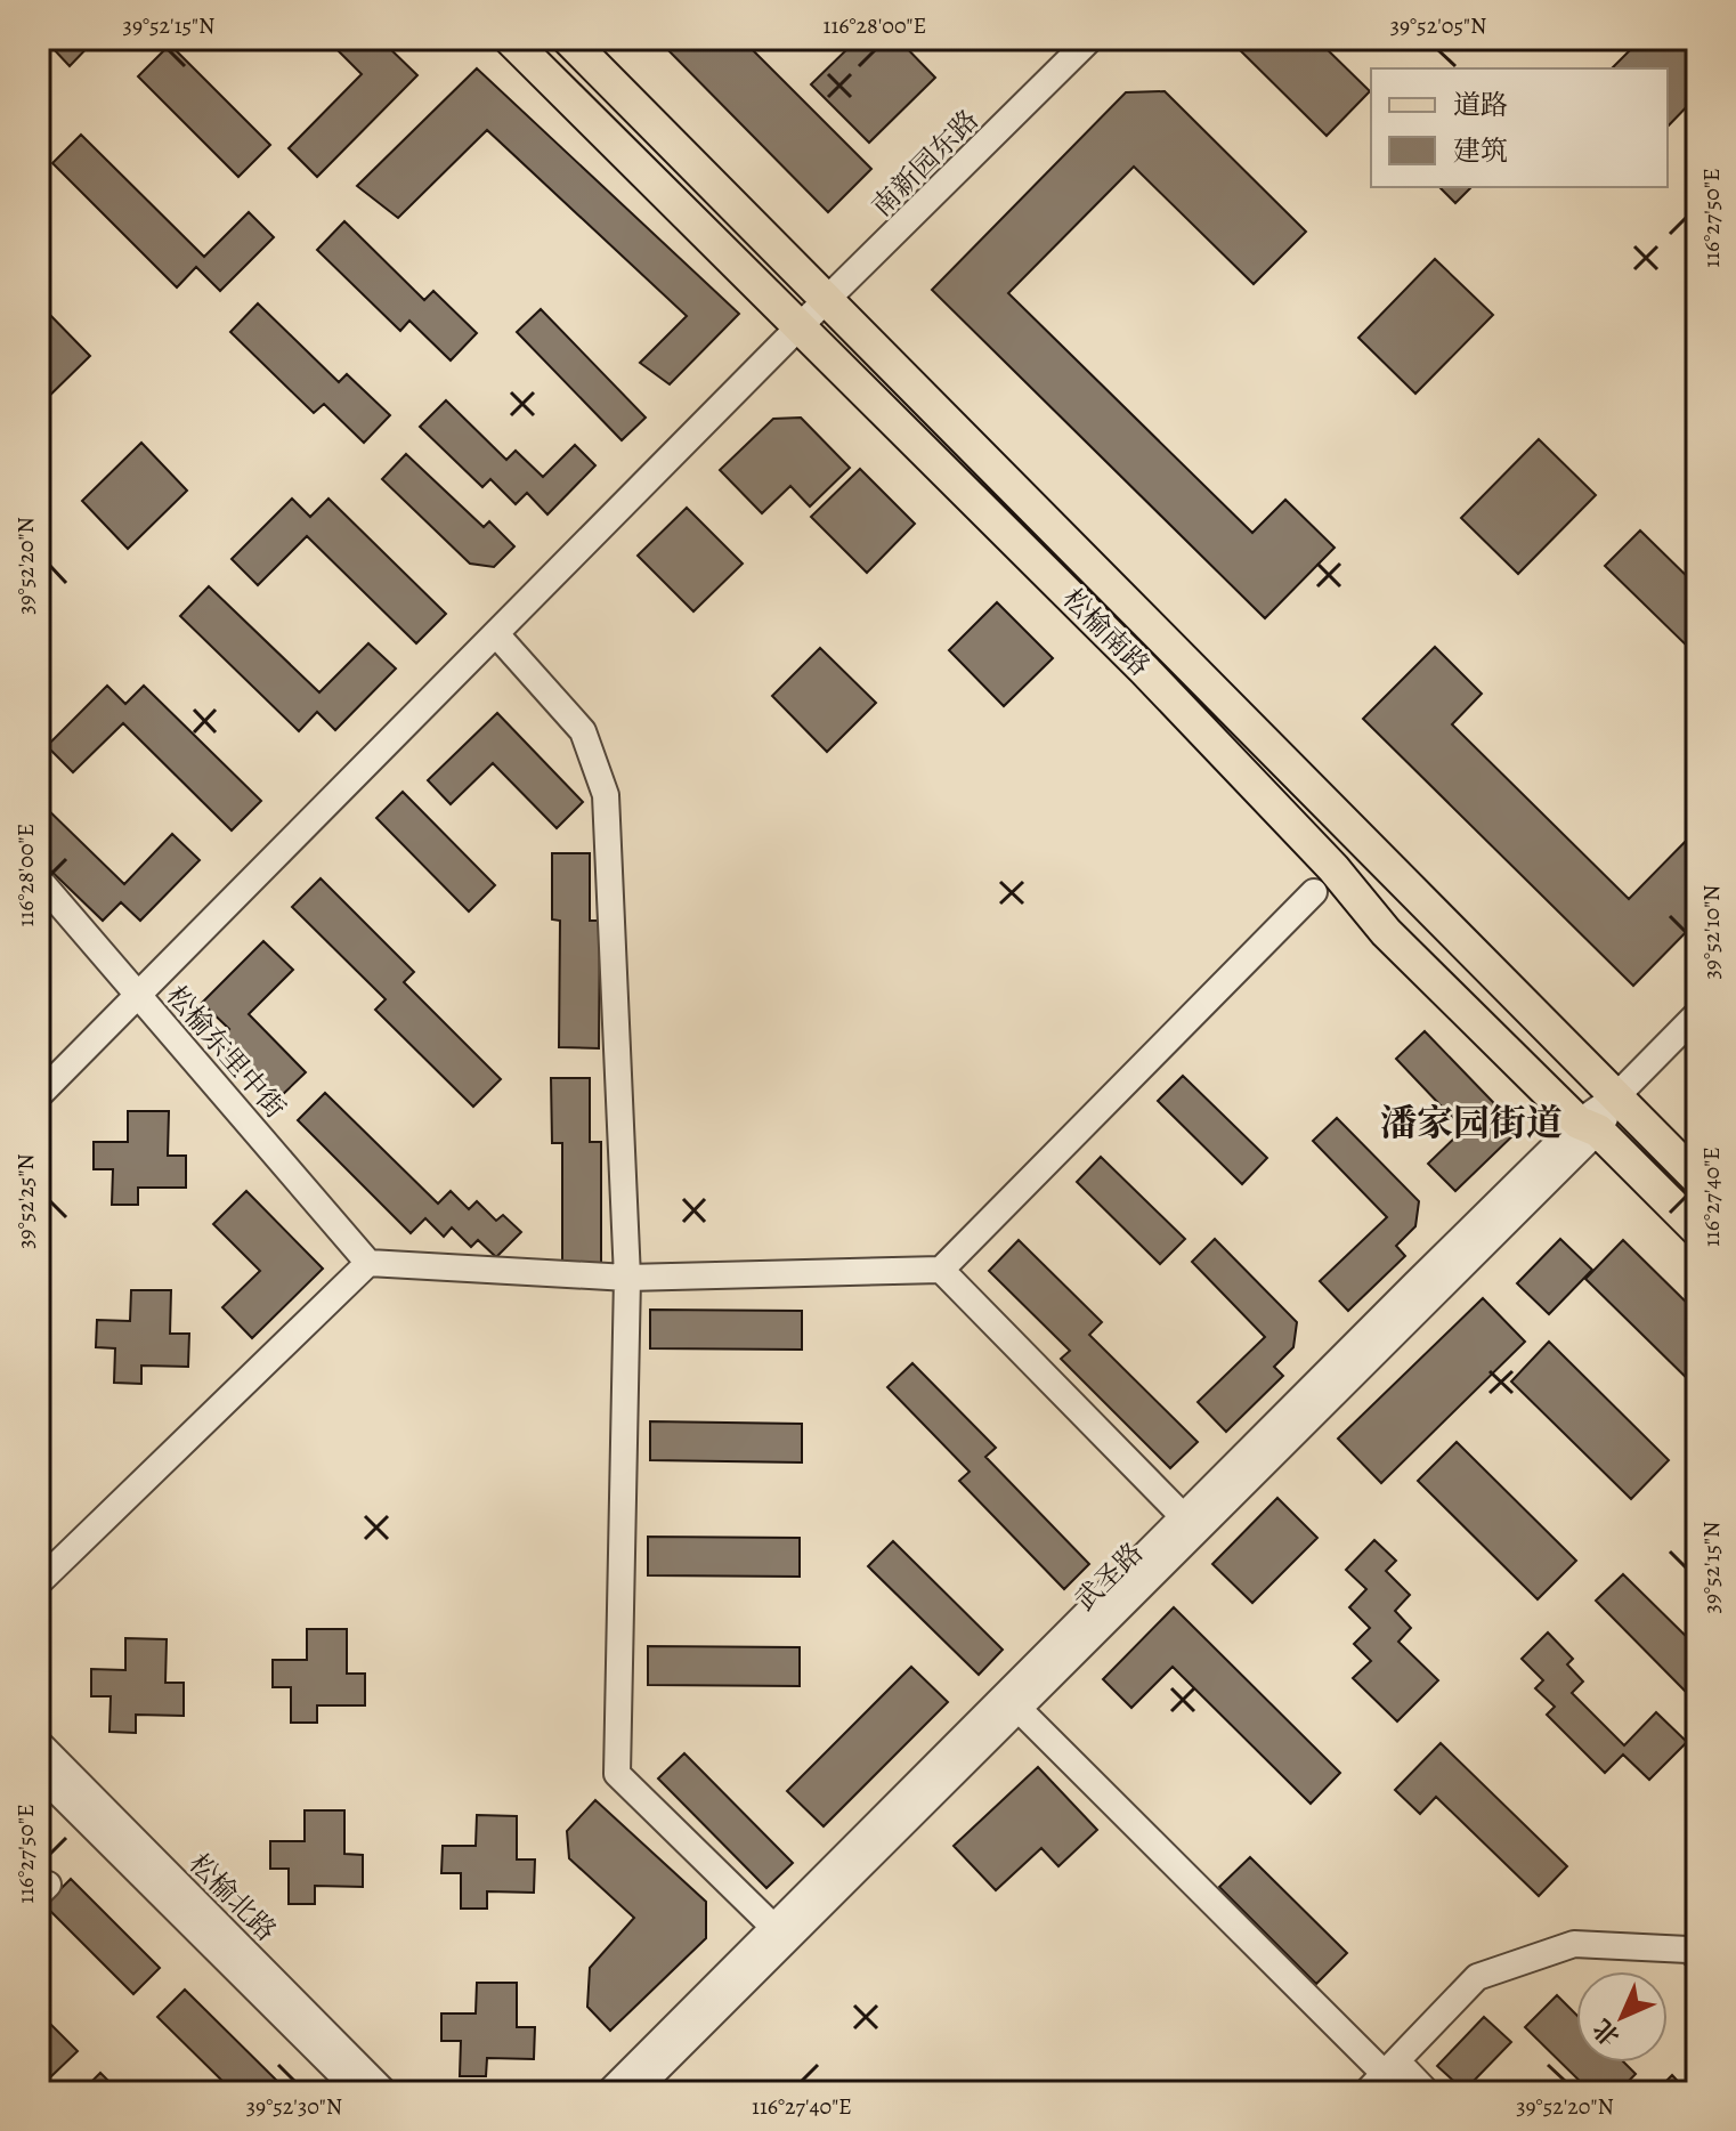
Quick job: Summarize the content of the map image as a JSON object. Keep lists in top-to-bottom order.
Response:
{
  "streets": {
    "main road": ["松榆南路"],
    "street": [
      "南新园东路",
      "松榆东里中街",
      "武圣路",
      "松榆北路"
    ]
  },
  "crossings": [
    ["南新园东路", "松榆南路"],
    ["南新园东路", "松榆东里中街"],
    ["松榆南路", "武圣路"]
  ],
  "districts": ["潘家园街道"],
  "legend": ["道路", "建筑"],
  "north": "bottom left",
  "coordinates": [
    "39°52'15\"N",
    "116°28'00\"E",
    "39°52'05\"N",
    "116°27'50\"E",
    "39°52'20\"N",
    "39°52'10\"N",
    "116°27'40\"E",
    "39°52'25\"N",
    "39°52'30\"N"
  ]
}
